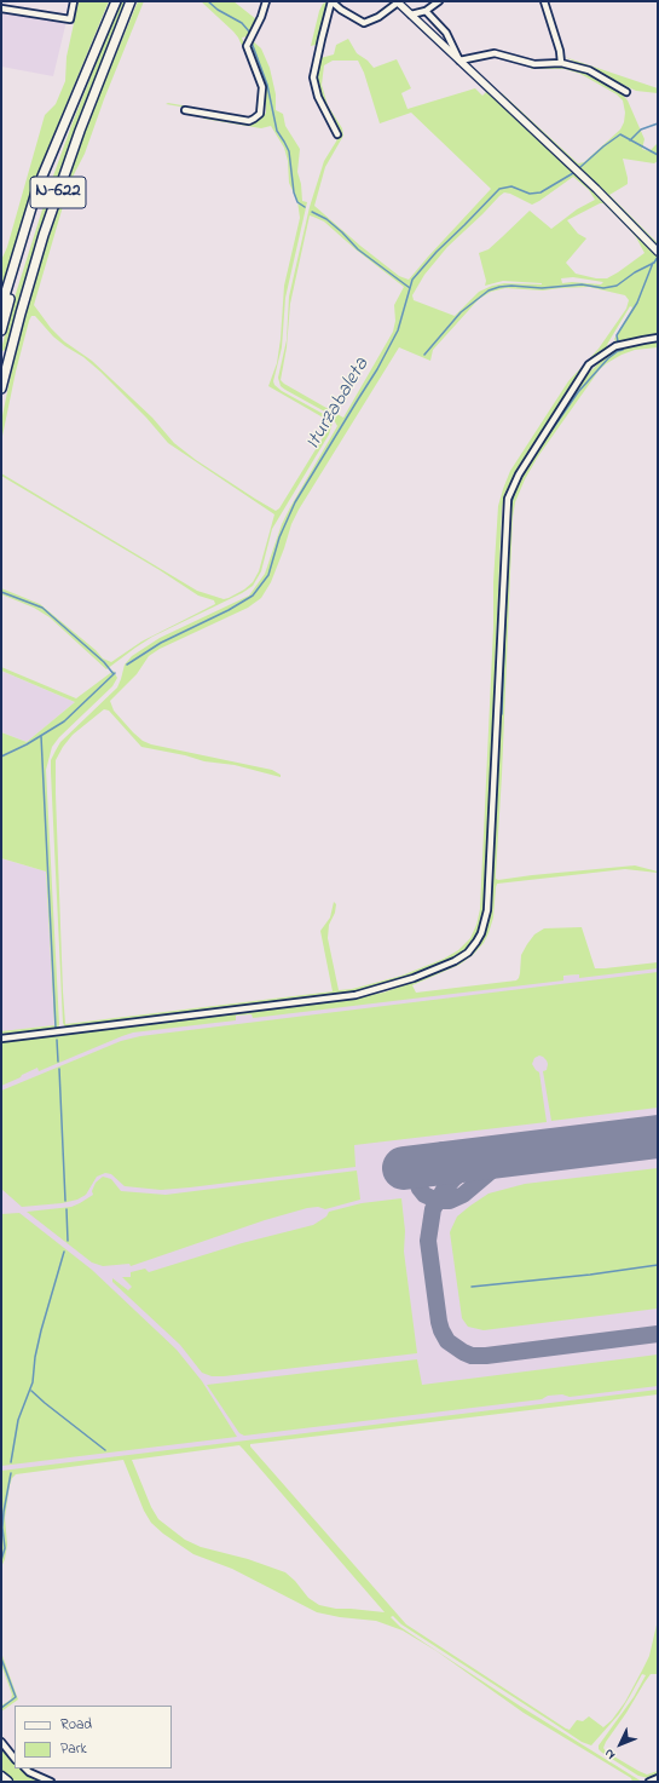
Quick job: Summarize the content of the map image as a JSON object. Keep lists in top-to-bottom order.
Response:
{
  "streets": {
    "highway": ["N-622"]
  },
  "water": ["Iturzabaleta"],
  "legend": ["Road", "Park"],
  "north": "bottom left"
}
